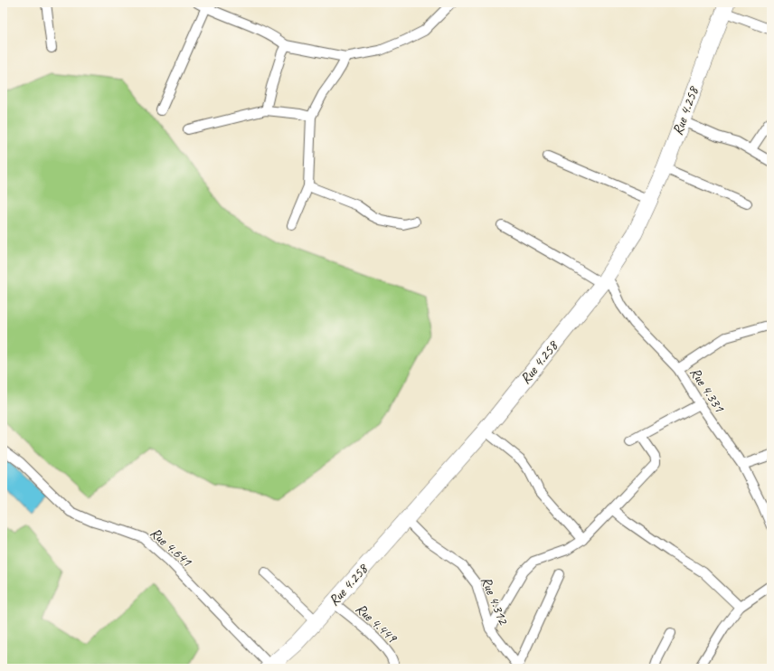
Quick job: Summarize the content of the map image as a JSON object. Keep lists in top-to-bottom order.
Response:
{
  "streets": {
    "highway": ["Rue 4.258"],
    "street": [
      "Rue 4.331",
      "Rue 4.641",
      "Rue 4.312",
      "Rue 4.449"
    ]
  },
  "crossings": [
    ["Rue 4.258", "Rue 4.331"],
    ["Rue 4.258", "Rue 4.641"],
    ["Rue 4.258", "Rue 4.312"],
    ["Rue 4.258", "Rue 4.449"]
  ]
}
